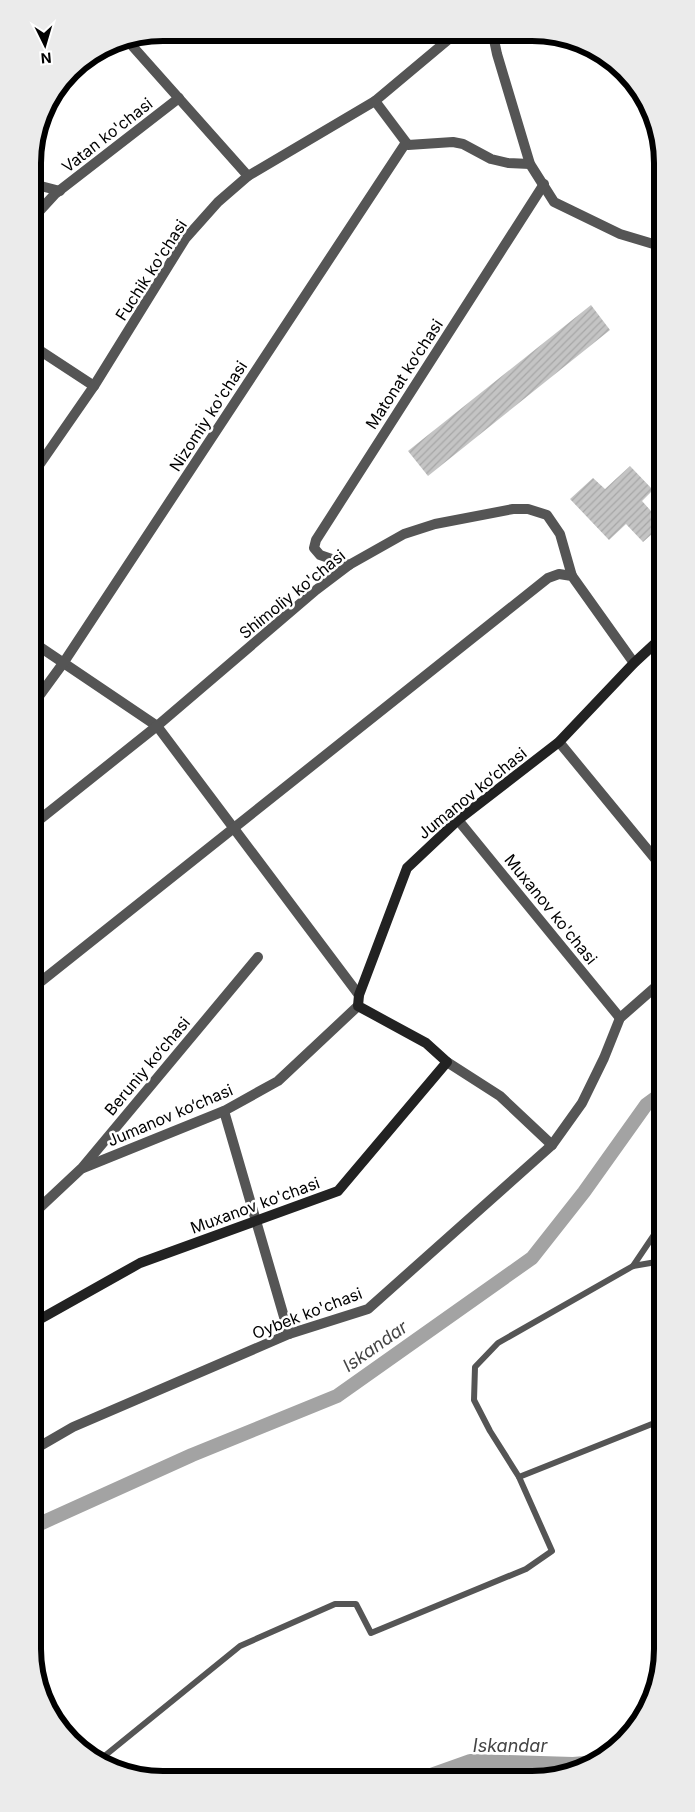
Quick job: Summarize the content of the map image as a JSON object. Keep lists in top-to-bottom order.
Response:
{
  "streets": {
    "street": [
      "Vatan ko'chasi",
      "Fuchik ko'chasi",
      "Matonat ko‘chasi",
      "Nizomiy ko'chasi",
      "Shimoliy ko'chasi",
      "Jumanov ko‘chasi",
      "Muxanov ko'chasi",
      "Beruniy ko‘chasi",
      "Oybek ko'chasi"
    ]
  },
  "crossings": [
    ["Vatan ko'chasi", "Fuchik ko'chasi"],
    ["Matonat ko‘chasi", "Shimoliy ko'chasi"],
    ["Shimoliy ko'chasi", "Jumanov ko‘chasi"],
    ["Jumanov ko‘chasi", "Muxanov ko'chasi"],
    ["Jumanov ko‘chasi", "Beruniy ko‘chasi"],
    ["Muxanov ko'chasi", "Oybek ko'chasi"]
  ],
  "water": ["Iskandar"],
  "north": "bottom"
}
